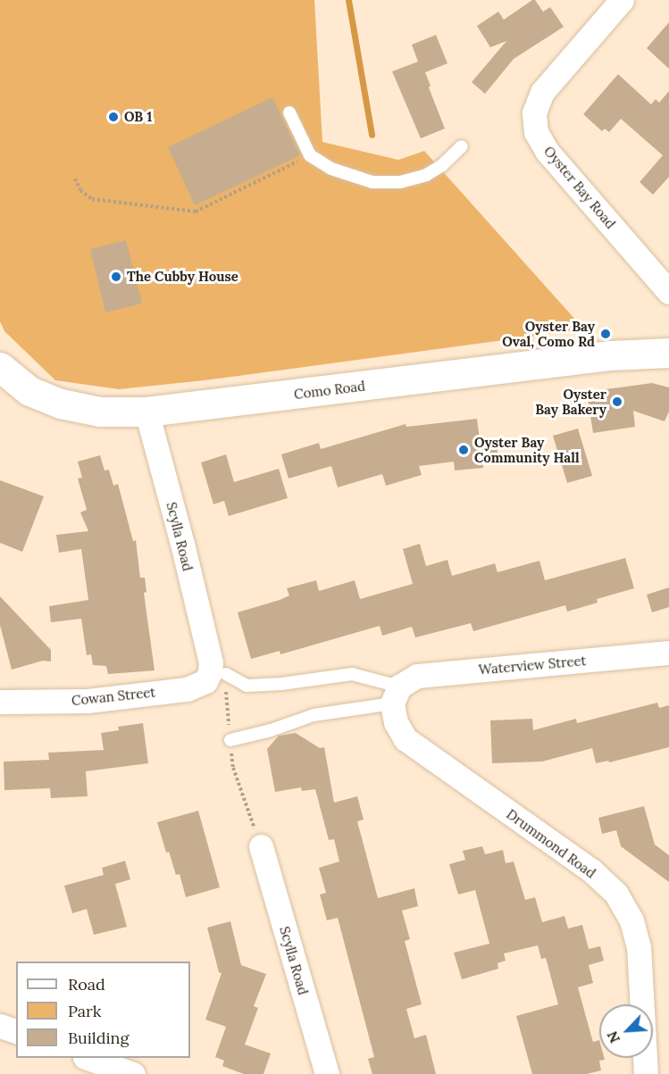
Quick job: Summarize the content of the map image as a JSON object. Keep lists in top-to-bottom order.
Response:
{
  "streets": {
    "street": [
      "Oyster Bay Road",
      "Como Road",
      "Scylla Road",
      "Waterview Street",
      "Cowan Street",
      "Drummond Road"
    ]
  },
  "crossings": [
    ["Como Road", "Scylla Road"],
    ["Scylla Road", "Cowan Street"],
    ["Waterview Street", "Drummond Road"]
  ],
  "places": [
    "OB 1",
    "The Cubby House",
    "Oyster Bay Oval, Como Rd",
    "Oyster Bay Bakery",
    "Oyster Bay Community Hall"
  ],
  "legend": ["Road", "Park", "Building"],
  "north": "bottom left"
}
